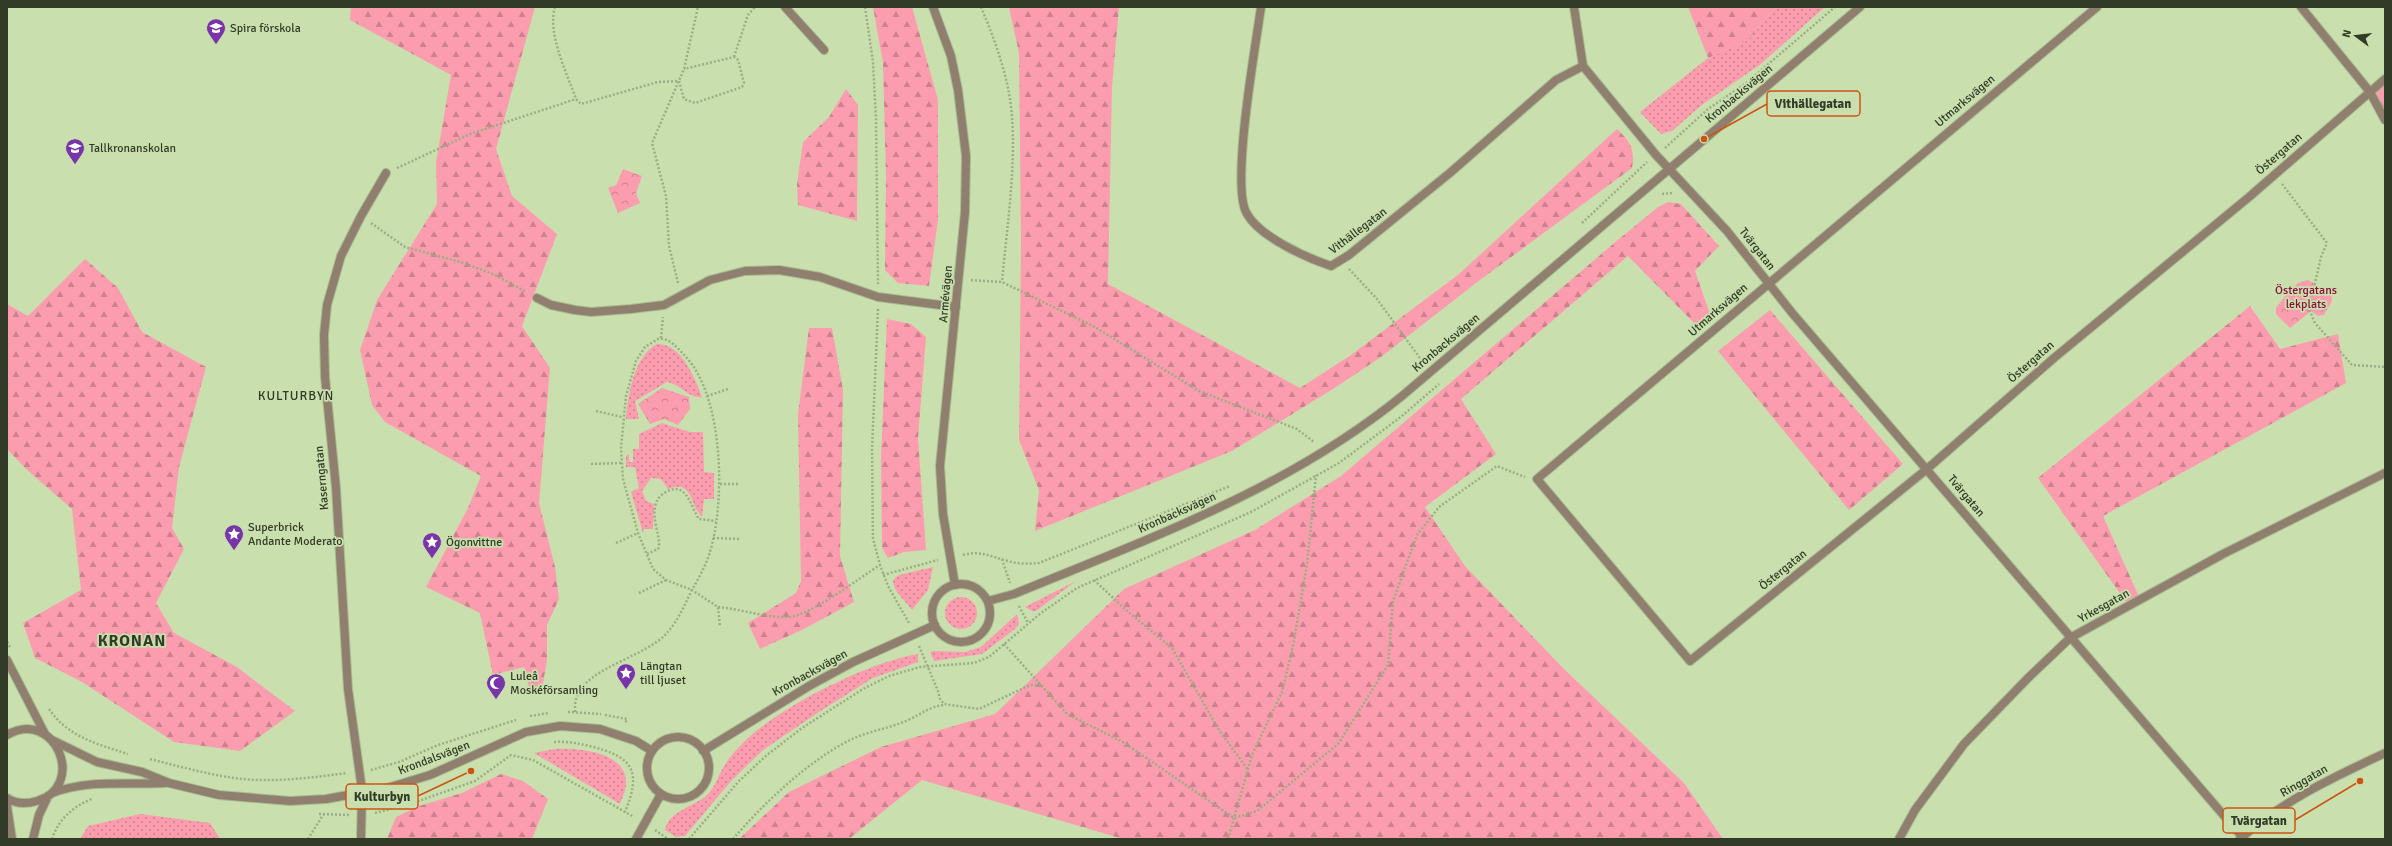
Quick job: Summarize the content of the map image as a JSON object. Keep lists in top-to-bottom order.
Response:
{
  "streets": {
    "street": [
      "Kronbacksvägen",
      "Utmarksvägen",
      "Östergatan",
      "Vithällegatan",
      "Tvärgatan",
      "Armévägen",
      "Kaserngatan",
      "Yrkesgatan",
      "Krondalsvägen",
      "Ringgatan"
    ]
  },
  "crossings": [
    ["Kronbacksvägen", "Tvärgatan"],
    ["Kronbacksvägen", "Armévägen"],
    ["Kronbacksvägen", "Krondalsvägen"],
    ["Utmarksvägen", "Östergatan"],
    ["Utmarksvägen", "Tvärgatan"],
    ["Östergatan", "Tvärgatan"],
    ["Tvärgatan", "Yrkesgatan"],
    ["Tvärgatan", "Ringgatan"],
    ["Kaserngatan", "Krondalsvägen"]
  ],
  "districts": ["KULTURBYN", "KRONAN"],
  "parks": ["Östergatans lekplats"],
  "places": {
    "school or university": ["Spira förskola", "Tallkronanskolan"],
    "other": ["Vithällegatan", "Kulturbyn", "Tvärgatan"],
    "place": ["Superbrick Andante Moderato", "Ögonvittne", "Längtan till ljuset"],
    "mosque": ["Luleå Moskéförsamling"]
  },
  "north": "left"
}
